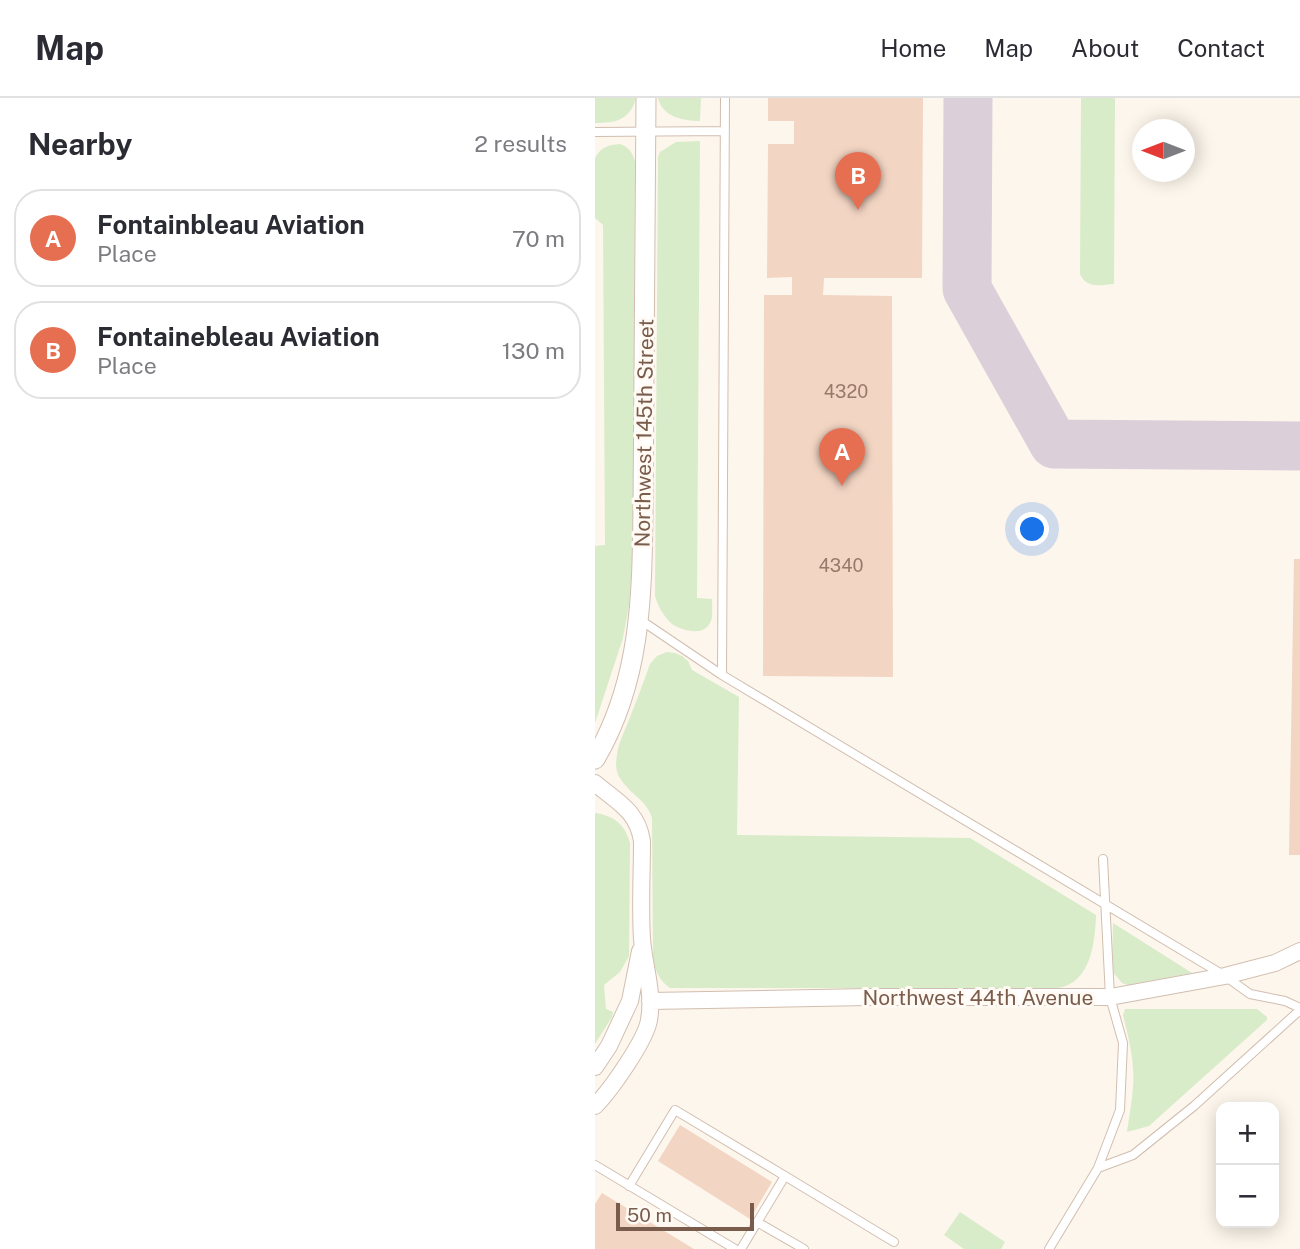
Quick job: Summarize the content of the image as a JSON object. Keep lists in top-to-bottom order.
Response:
{
  "streets": {
    "street": ["Northwest 145th Street", "Northwest 44th Avenue"]
  },
  "house_numbers": ["4320", "4340"],
  "scale_bar": "50 m",
  "north": "left",
  "page": {
    "header": "Map",
    "nav": [
      "Home",
      "Map",
      "About",
      "Contact"
    ],
    "heading": ["Nearby", "2 results"],
    "pins": ["B", "A"],
    "list": [
      {
        "mark": "A",
        "name": "Fontainbleau Aviation",
        "note": "Place",
        "value": "70 m"
      },
      {
        "mark": "B",
        "name": "Fontainebleau Aviation",
        "note": "Place",
        "value": "130 m"
      }
    ],
    "map_buttons": ["+", "−"],
    "scale": "50 m"
  }
}
